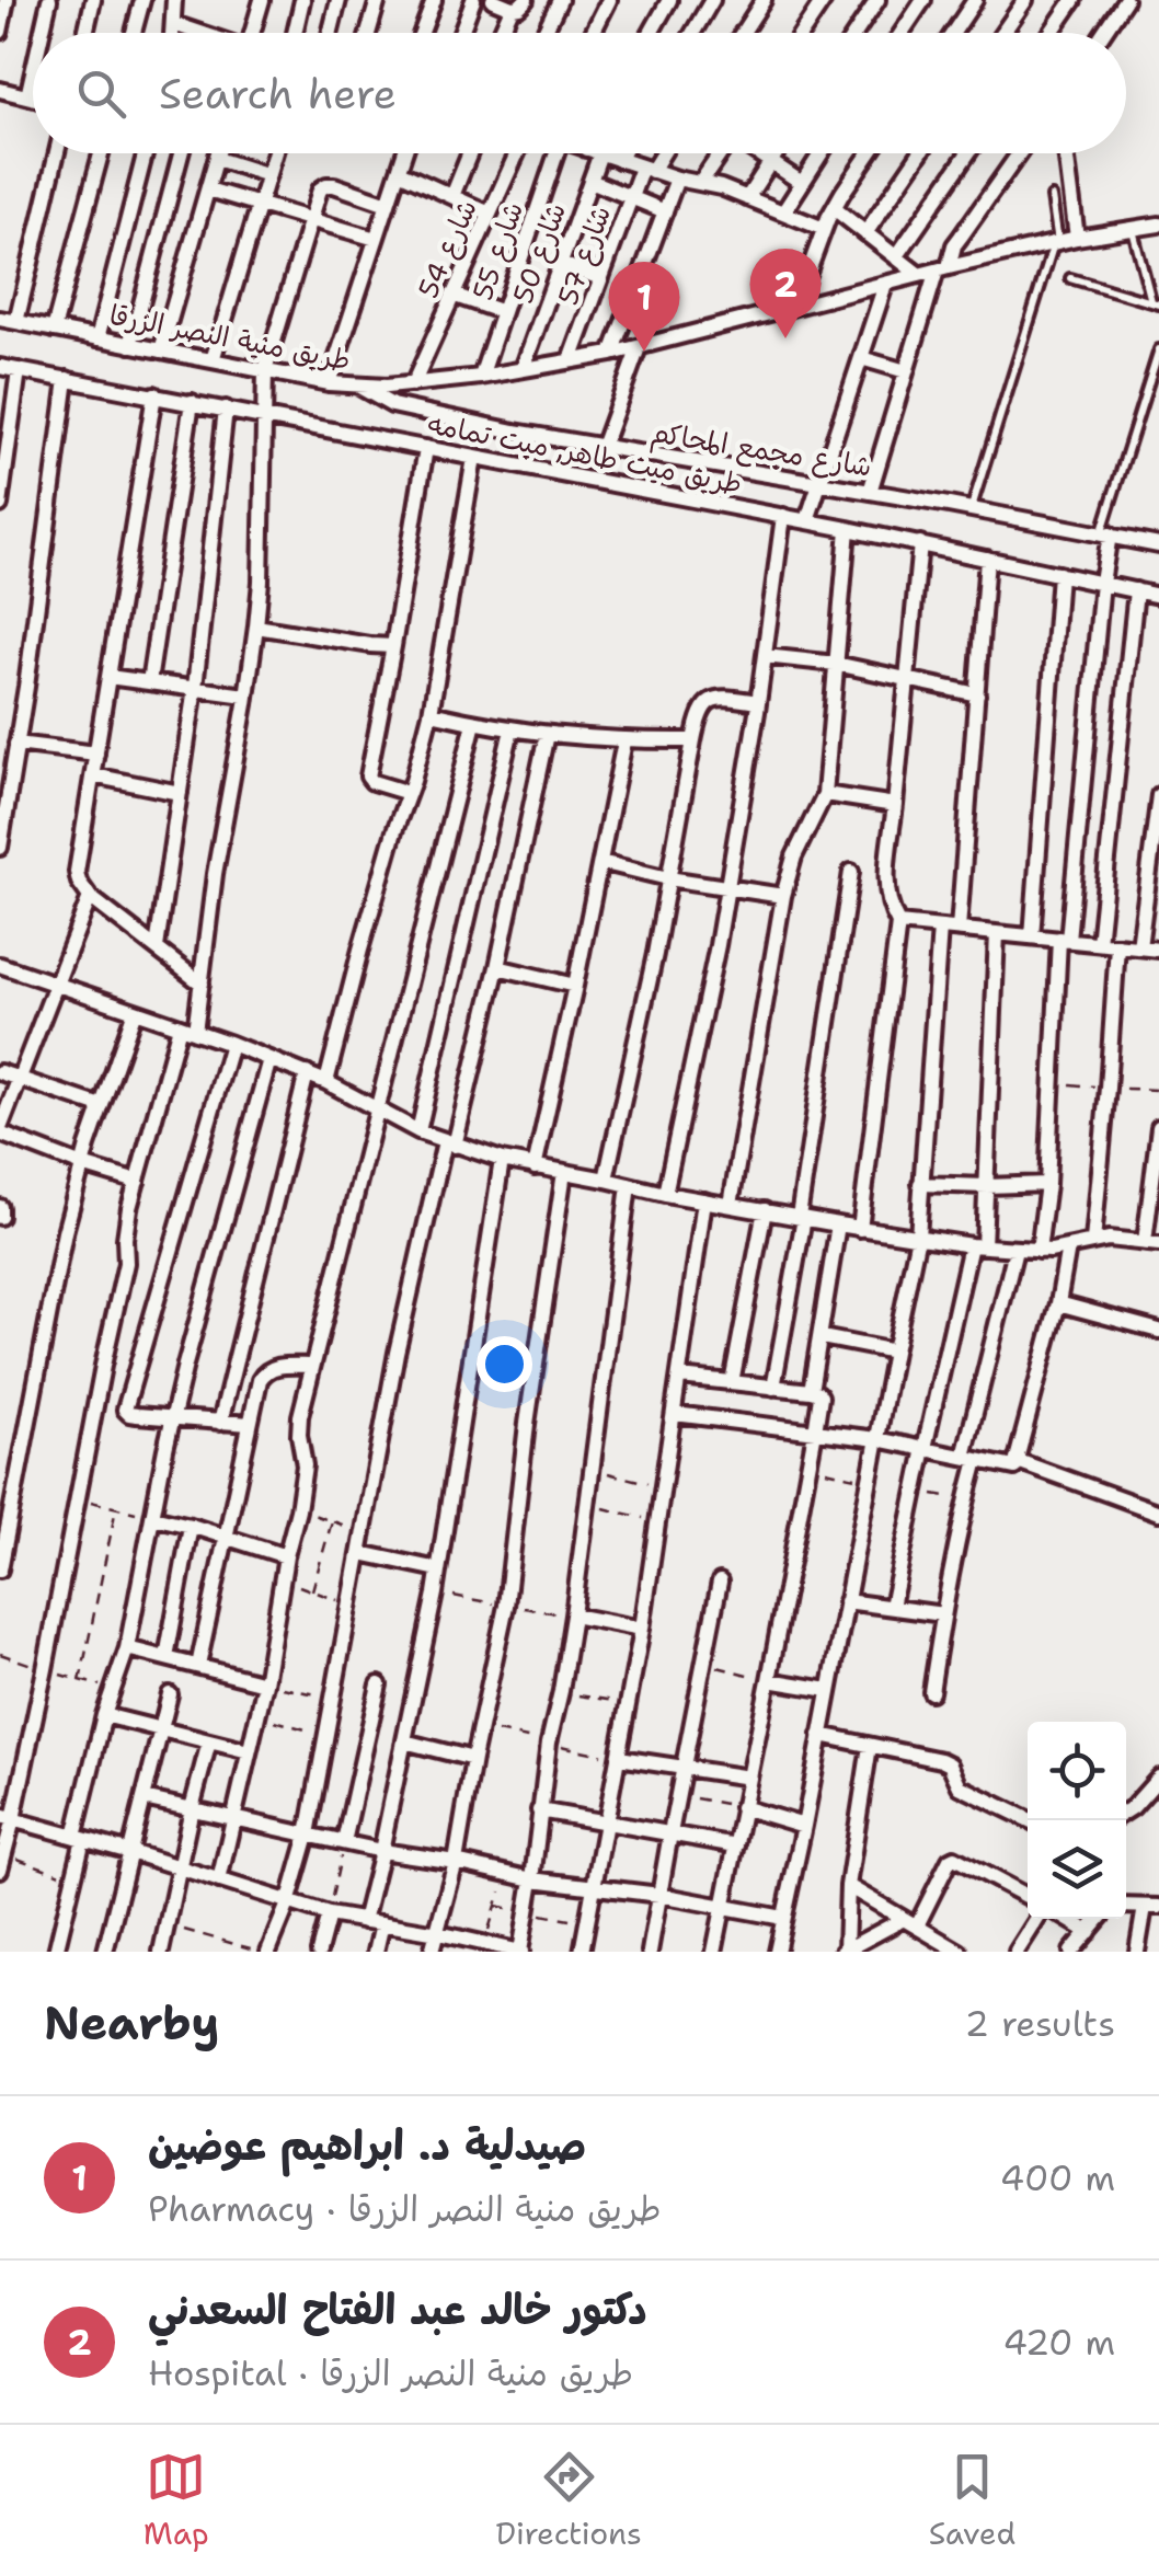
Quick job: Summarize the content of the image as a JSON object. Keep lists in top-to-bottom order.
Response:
{
  "streets": {
    "street": [
      "شارع 54",
      "شارع 55",
      "شارع 50",
      "شارع 57",
      "طريق منية النصر الزرقا",
      "شارع مجمع المحاكم",
      "طريق ميت طاهر, ميت تمامه"
    ]
  },
  "crossings": [
    ["شارع 54", "طريق منية النصر الزرقا"],
    ["شارع 55", "طريق منية النصر الزرقا"],
    ["شارع 50", "طريق منية النصر الزرقا"],
    ["شارع 57", "طريق منية النصر الزرقا"],
    ["طريق منية النصر الزرقا", "شارع مجمع المحاكم"]
  ],
  "page": {
    "search": "Search here",
    "pins": ["2", "1"],
    "heading": ["Nearby", "2 results"],
    "list": [
      {
        "mark": "1",
        "name": "صيدلية د. ابراهيم عوضين",
        "note": "Pharmacy · طريق منية النصر الزرقا",
        "value": "400 m"
      },
      {
        "mark": "2",
        "name": "دكتور خالد عبد الفتاح السعدني",
        "note": "Hospital · طريق منية النصر الزرقا",
        "value": "420 m"
      }
    ],
    "nav": ["Map", "Directions", "Saved"]
  }
}
